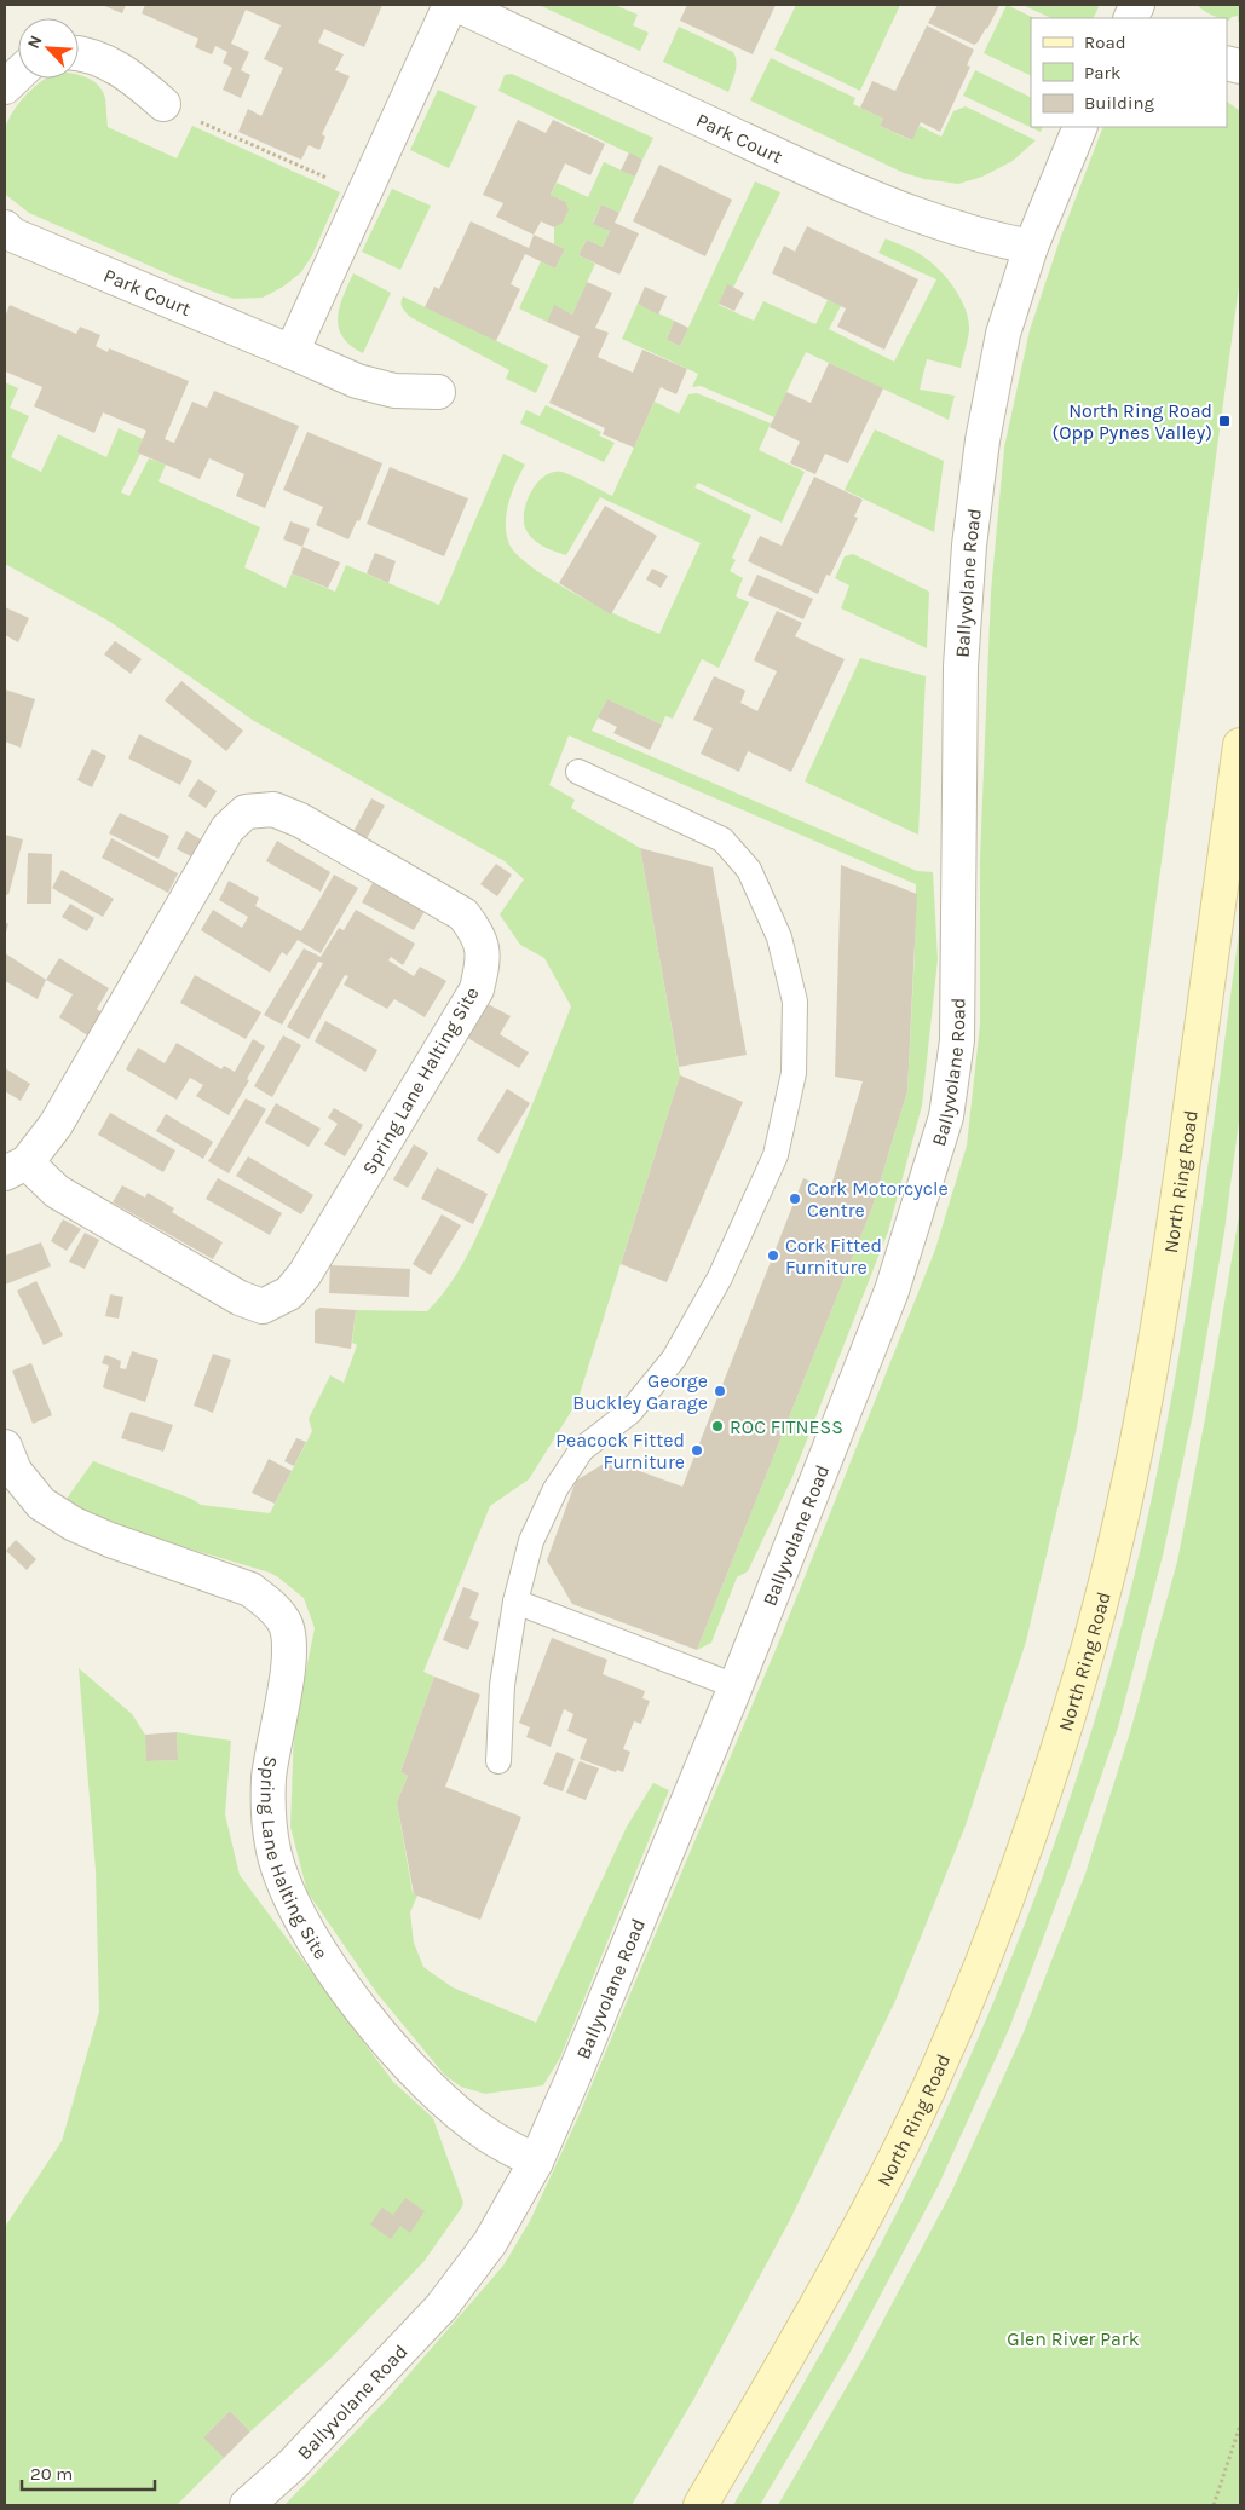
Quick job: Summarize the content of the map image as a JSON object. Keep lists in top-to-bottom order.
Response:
{
  "streets": {
    "main road": ["North Ring Road"],
    "street": ["Park Court", "Ballyvolane Road", "Spring Lane Halting Site"]
  },
  "crossings": [
    ["Park Court", "Ballyvolane Road"],
    ["Ballyvolane Road", "Spring Lane Halting Site"]
  ],
  "parks": ["Glen River Park"],
  "places": {
    "transit": ["North Ring Road (Opp Pynes Valley)"],
    "other": [
      "Cork Motorcycle Centre",
      "Cork Fitted Furniture",
      "George Buckley Garage",
      "ROC FITNESS",
      "Peacock Fitted Furniture"
    ]
  },
  "legend": ["Road", "Park", "Building"],
  "scale_bar": "20 m",
  "north": "top left"
}
